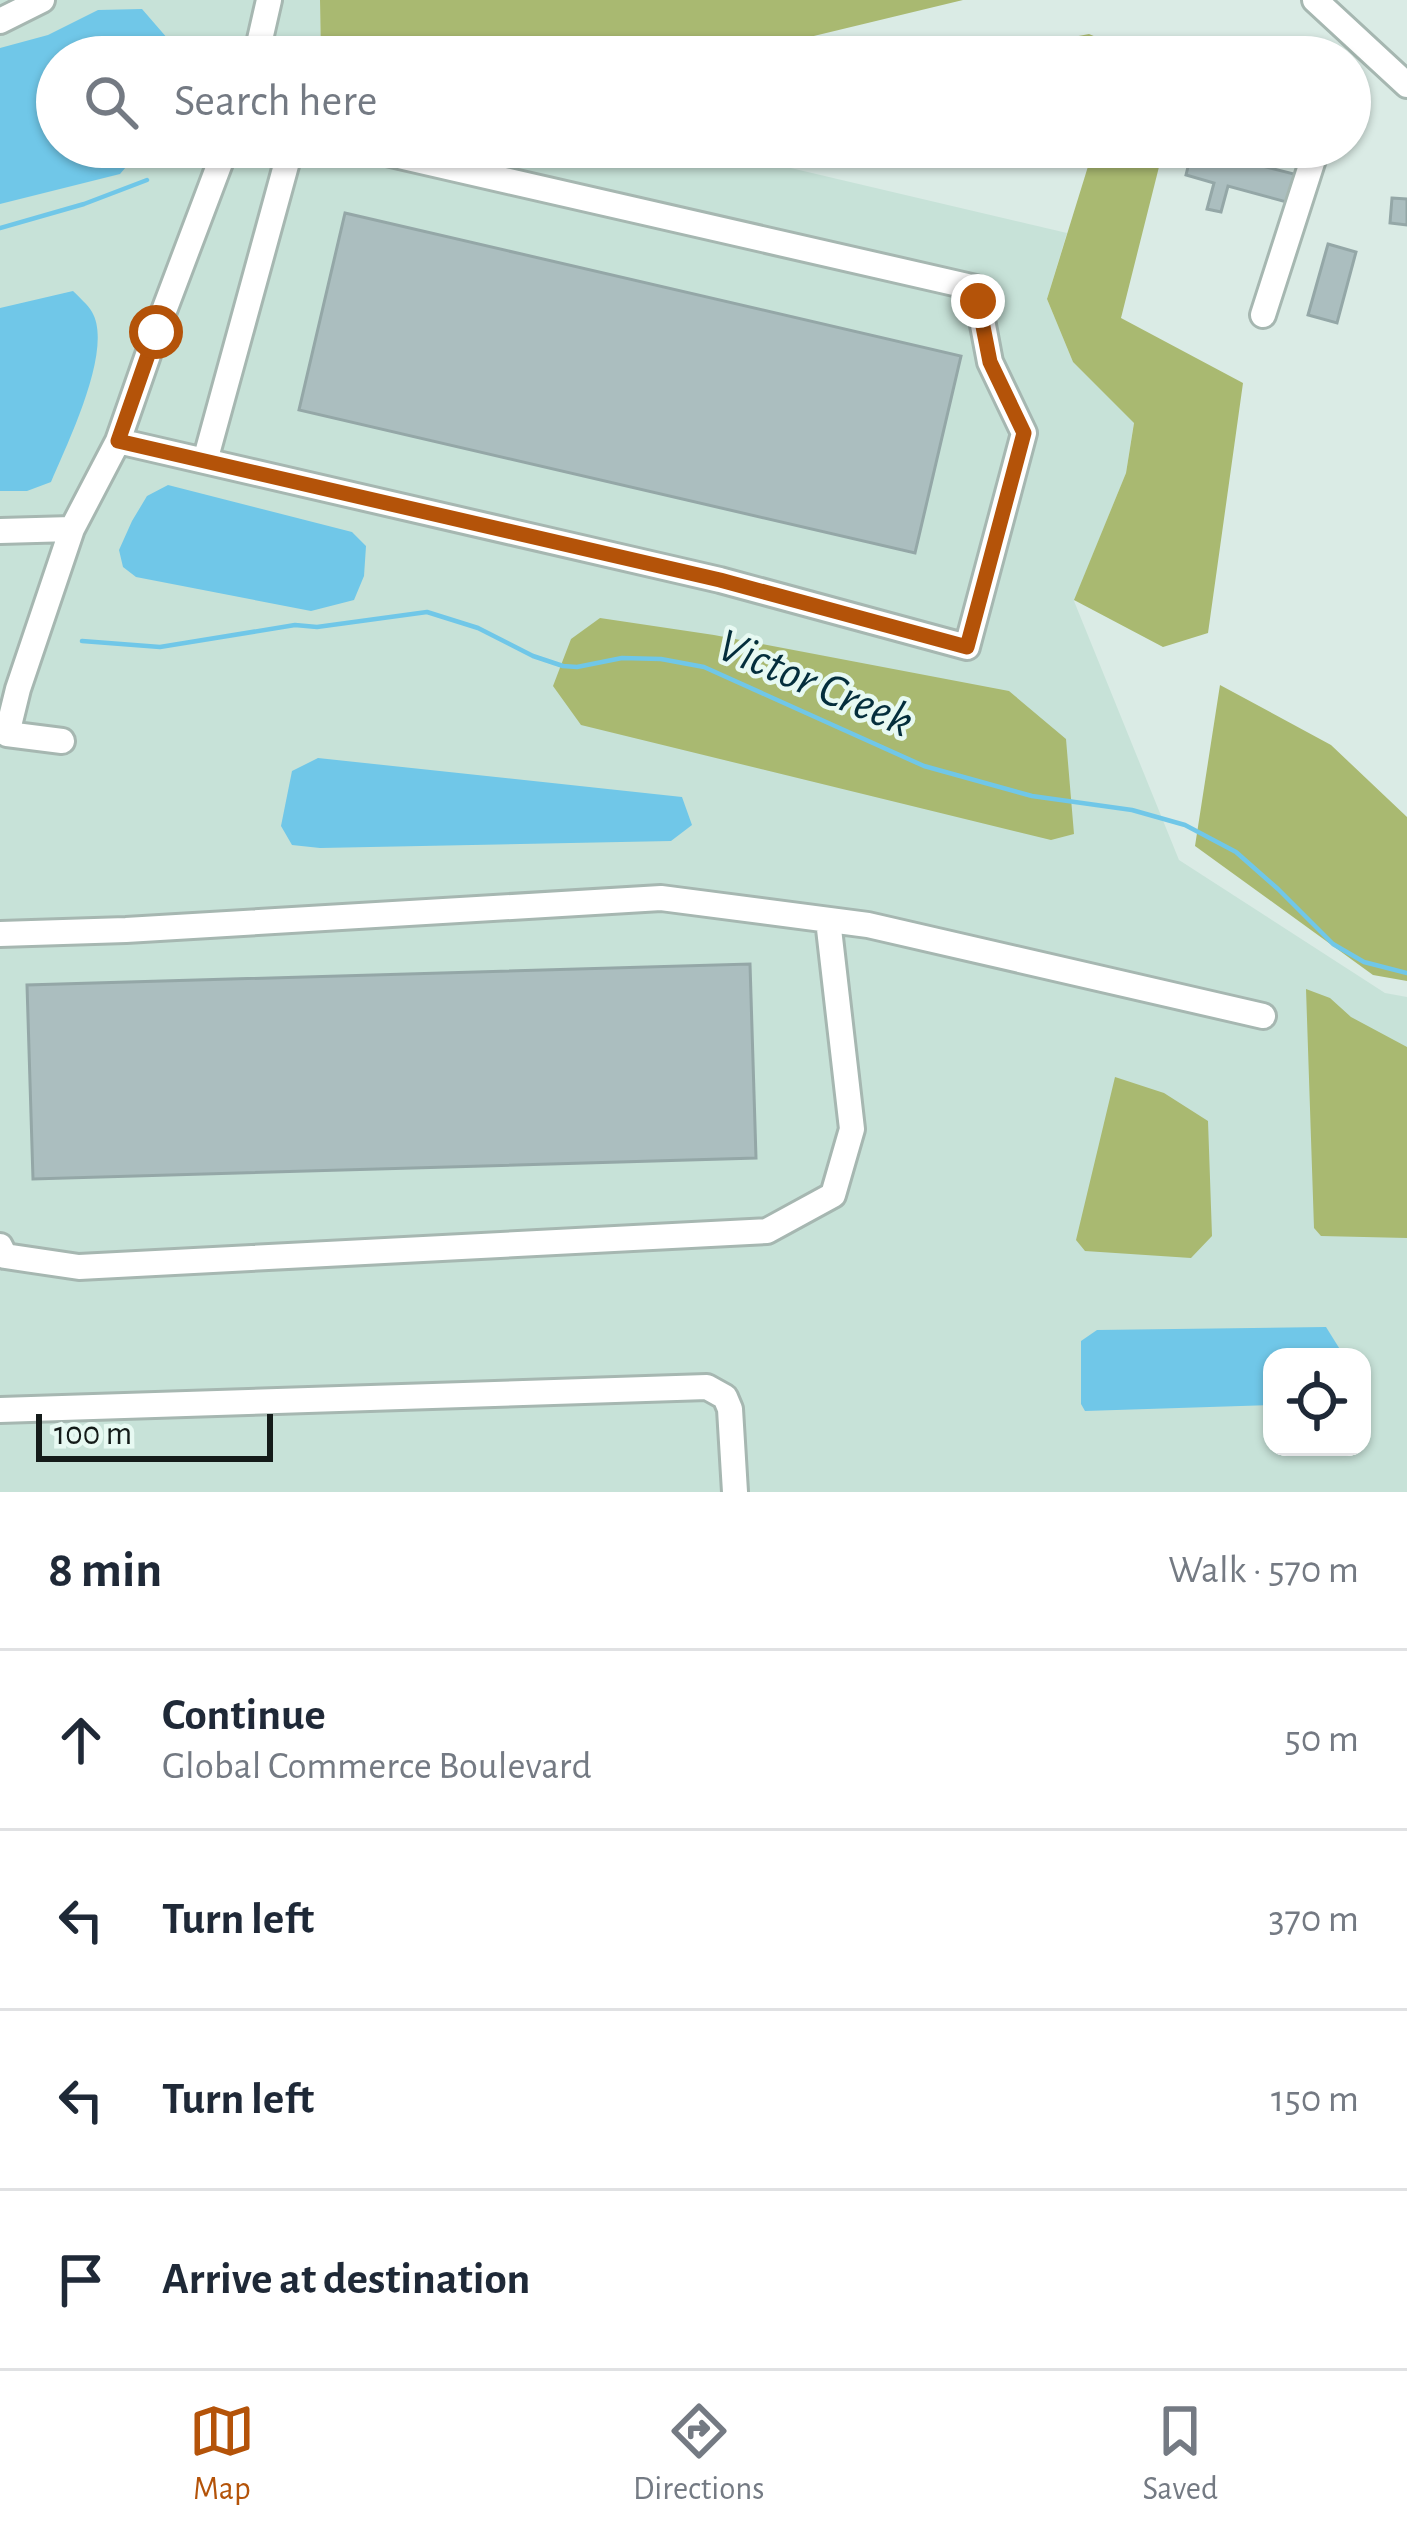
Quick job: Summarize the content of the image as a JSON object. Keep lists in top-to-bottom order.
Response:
{
  "water": ["Victor Creek"],
  "scale_bar": "100 m",
  "page": {
    "search": "Search here",
    "scale": "100 m",
    "heading": ["8 min", "Walk · 570 m"],
    "list": [
      ["Continue", "Global Commerce Boulevard", "50 m"],
      ["Turn left", "370 m"],
      ["Turn left", "150 m"],
      "Arrive at destination"
    ],
    "nav": ["Map", "Directions", "Saved"]
  }
}
